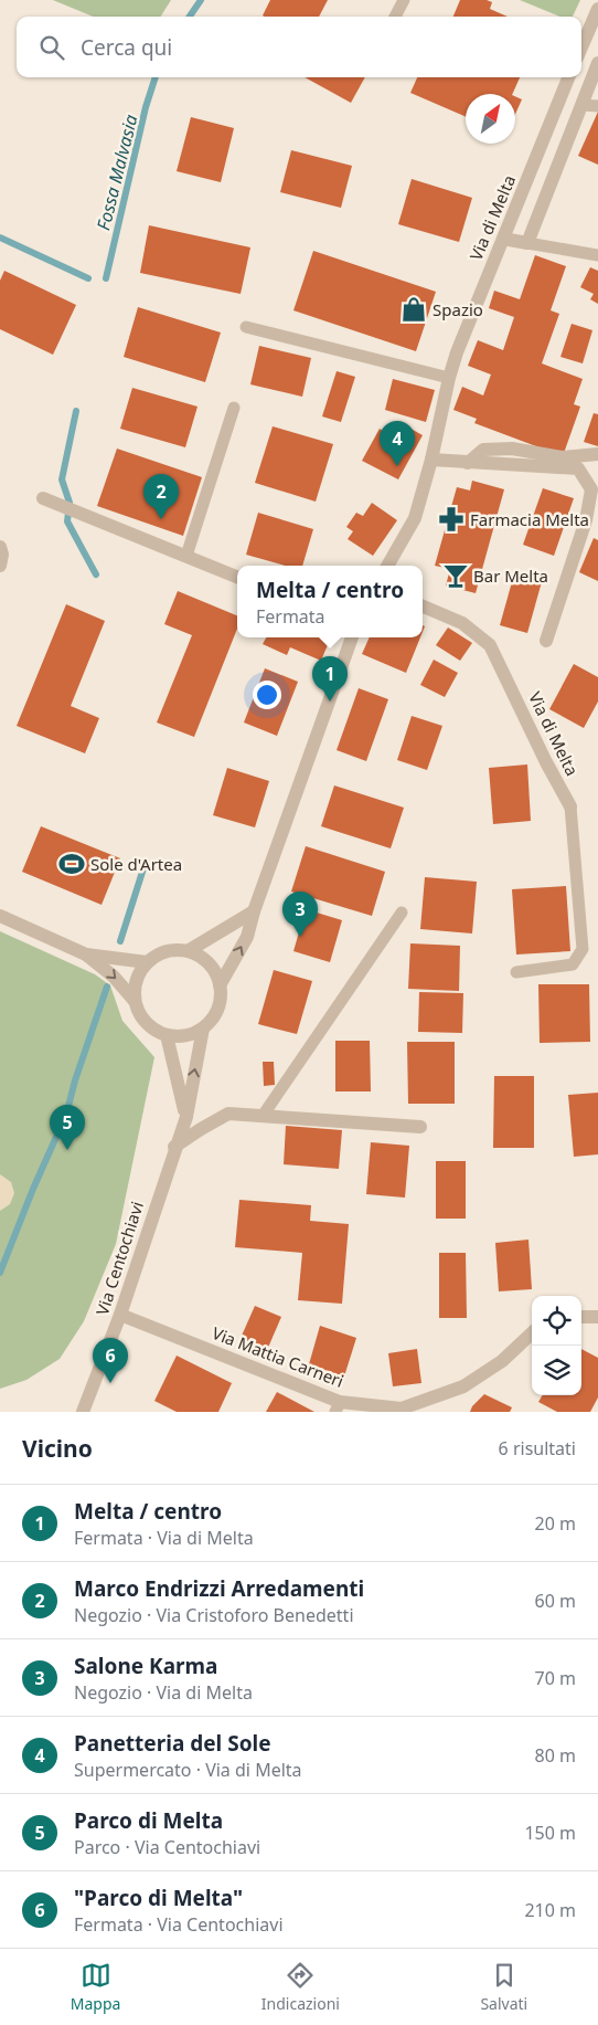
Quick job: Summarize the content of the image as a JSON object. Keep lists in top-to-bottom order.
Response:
{
  "streets": {
    "street": ["Via di Melta", "Via Centochiavi", "Via Mattia Carneri"]
  },
  "crossings": [
    ["Via Centochiavi", "Via Mattia Carneri"]
  ],
  "water": ["Fossa Malvasia"],
  "places": {
    "shop": ["Spazio"],
    "pharmacy": ["Farmacia Melta"],
    "bar": ["Bar Melta"],
    "sports": ["Sole d'Artea"]
  },
  "north": "top right",
  "page": {
    "search": "Cerca qui",
    "pins": [
      "4",
      "2",
      "1",
      "3",
      "5",
      "6"
    ],
    "popup": ["Melta / centro", "Fermata"],
    "heading": ["Vicino", "6 risultati"],
    "list": [
      {
        "mark": "1",
        "name": "Melta / centro",
        "note": "Fermata · Via di Melta",
        "value": "20 m"
      },
      {
        "mark": "2",
        "name": "Marco Endrizzi Arredamenti",
        "note": "Negozio · Via Cristoforo Benedetti",
        "value": "60 m"
      },
      {
        "mark": "3",
        "name": "Salone Karma",
        "note": "Negozio · Via di Melta",
        "value": "70 m"
      },
      {
        "mark": "4",
        "name": "Panetteria del Sole",
        "note": "Supermercato · Via di Melta",
        "value": "80 m"
      },
      {
        "mark": "5",
        "name": "Parco di Melta",
        "note": "Parco · Via Centochiavi",
        "value": "150 m"
      },
      {
        "mark": "6",
        "name": "\"Parco di Melta\"",
        "note": "Fermata · Via Centochiavi",
        "value": "210 m"
      }
    ],
    "nav": ["Mappa", "Indicazioni", "Salvati"]
  }
}
